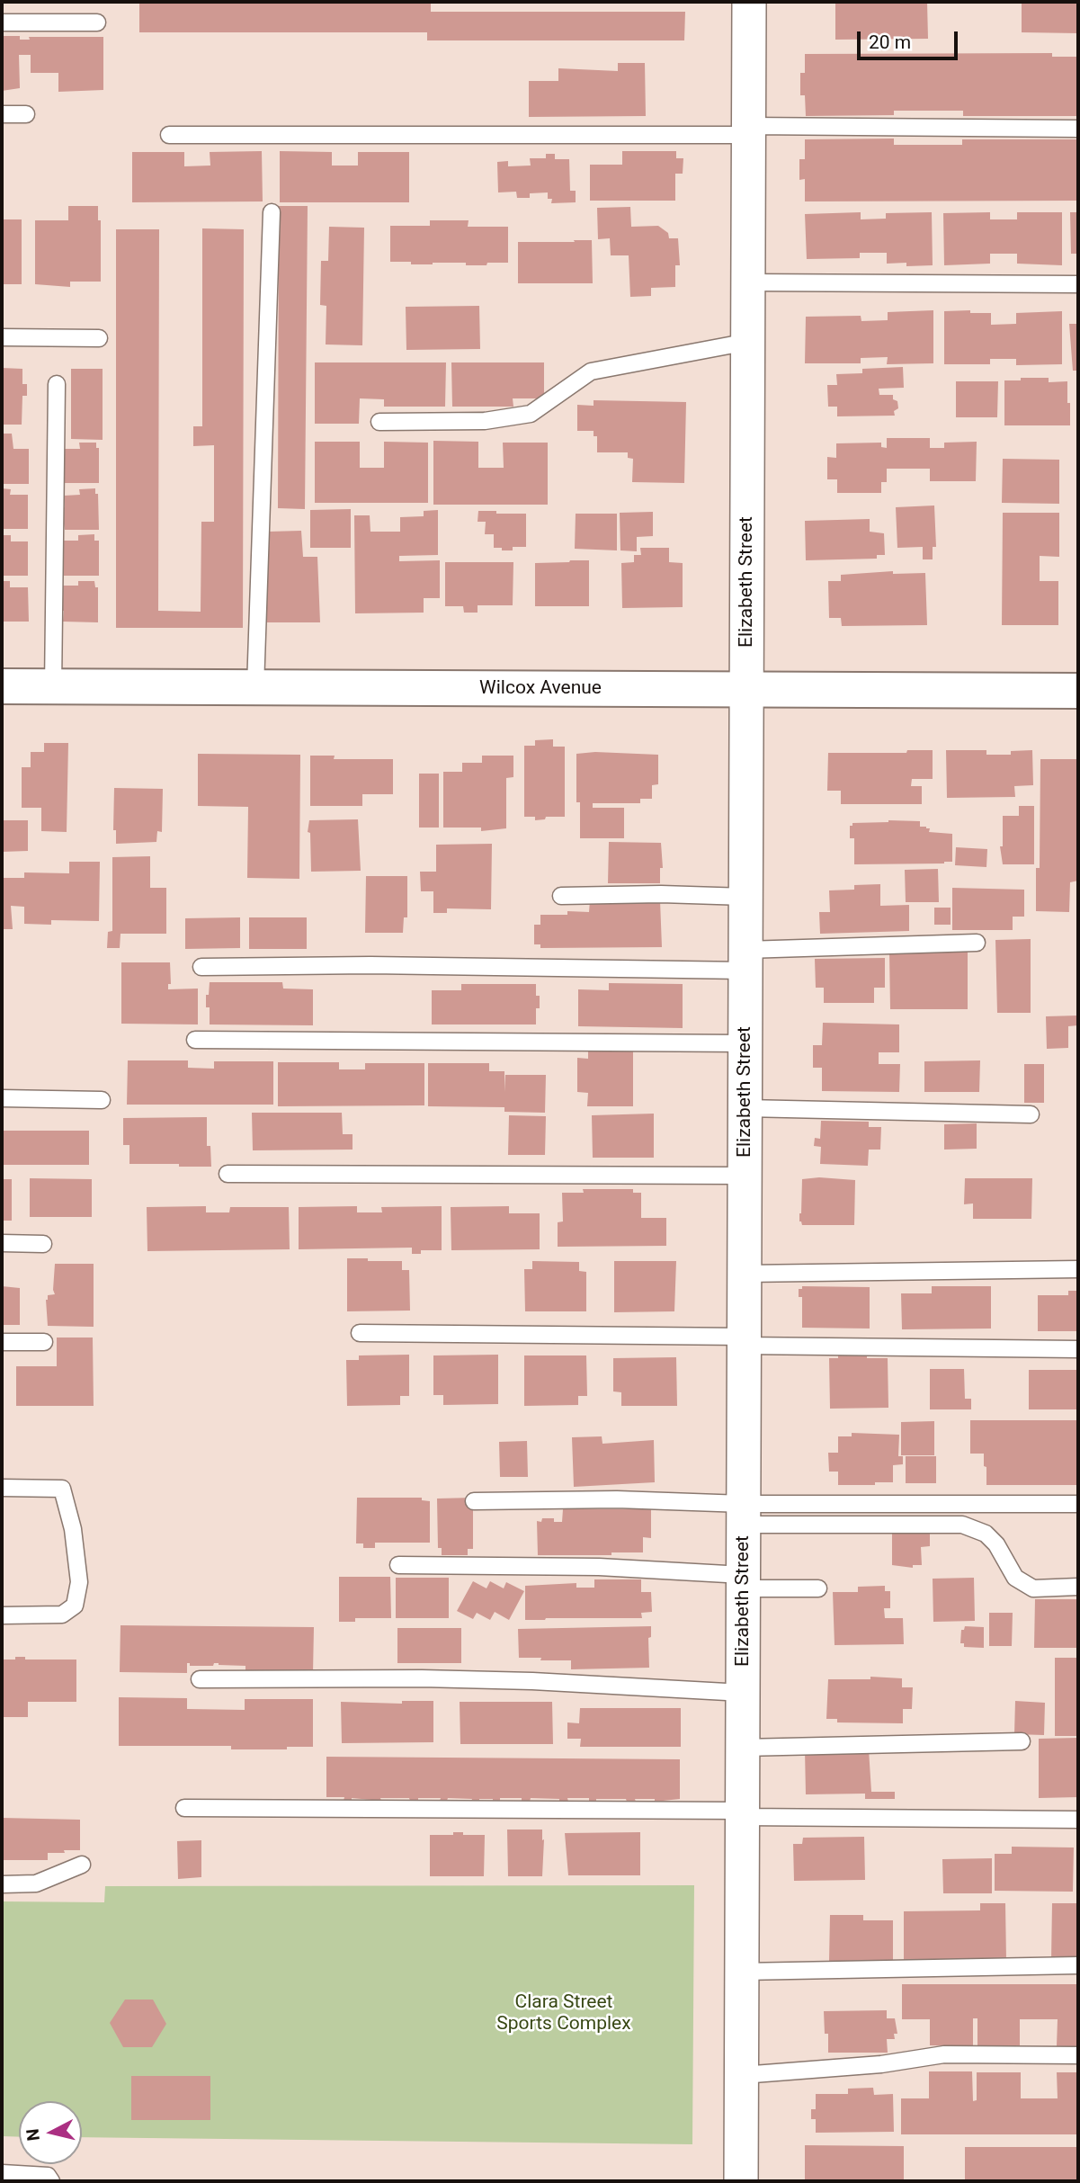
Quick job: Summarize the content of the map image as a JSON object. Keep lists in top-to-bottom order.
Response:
{
  "streets": {
    "street": ["Elizabeth Street", "Wilcox Avenue"]
  },
  "crossings": [
    ["Elizabeth Street", "Wilcox Avenue"]
  ],
  "parks": ["Clara Street Sports Complex"],
  "scale_bar": "20 m",
  "north": "left"
}
